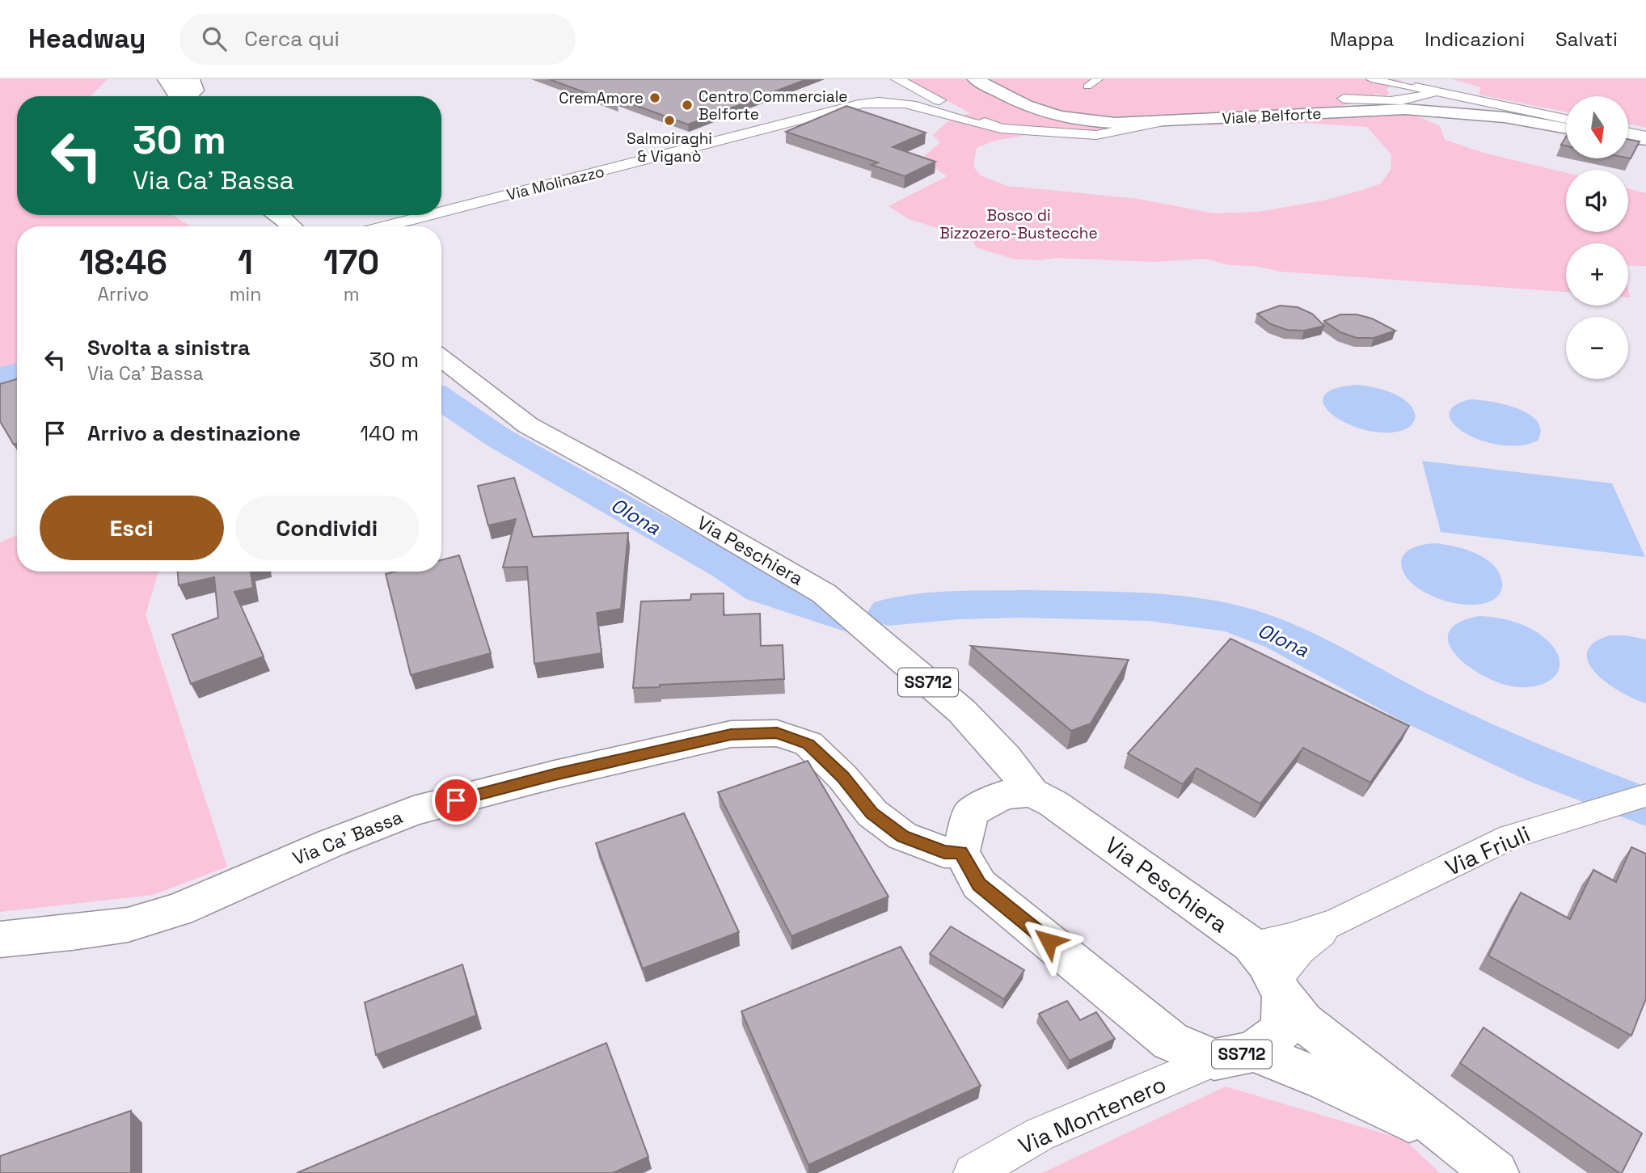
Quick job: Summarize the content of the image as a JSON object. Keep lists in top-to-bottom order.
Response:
{
  "streets": {
    "main road": [
      "Viale Belforte",
      "Via Peschiera",
      "SS712",
      "Via Ca' Bassa"
    ],
    "street": ["Via Molinazzo", "Via Friuli", "Via Montenero"]
  },
  "crossings": [
    ["Via Peschiera", "SS712"],
    ["Via Peschiera", "Via Ca' Bassa"],
    ["Via Peschiera", "Via Friuli"],
    ["Via Peschiera", "Via Montenero"],
    ["SS712", "Via Friuli"],
    ["SS712", "Via Montenero"]
  ],
  "water": ["Olona"],
  "parks": ["Bosco di Bizzozero-Bustecche"],
  "places": ["CremAmore", "Centro Commerciale Belforte", "Salmoiraghi & Viganò"],
  "north": "bottom",
  "page": {
    "header": "Headway",
    "search": "Cerca qui",
    "nav": ["Mappa", "Indicazioni", "Salvati"],
    "map_buttons": ["+", "−"],
    "turn": ["30 m", "Via Ca' Bassa"],
    "eta": [
      "18:46",
      "Arrivo",
      "1",
      "min",
      "170",
      "m"
    ],
    "list": [
      {
        "name": "Svolta a sinistra",
        "note": "Via Ca' Bassa",
        "value": "30 m"
      },
      {
        "name": "Arrivo a destinazione",
        "value": "140 m"
      }
    ],
    "buttons": ["Esci", "Condividi"]
  }
}
